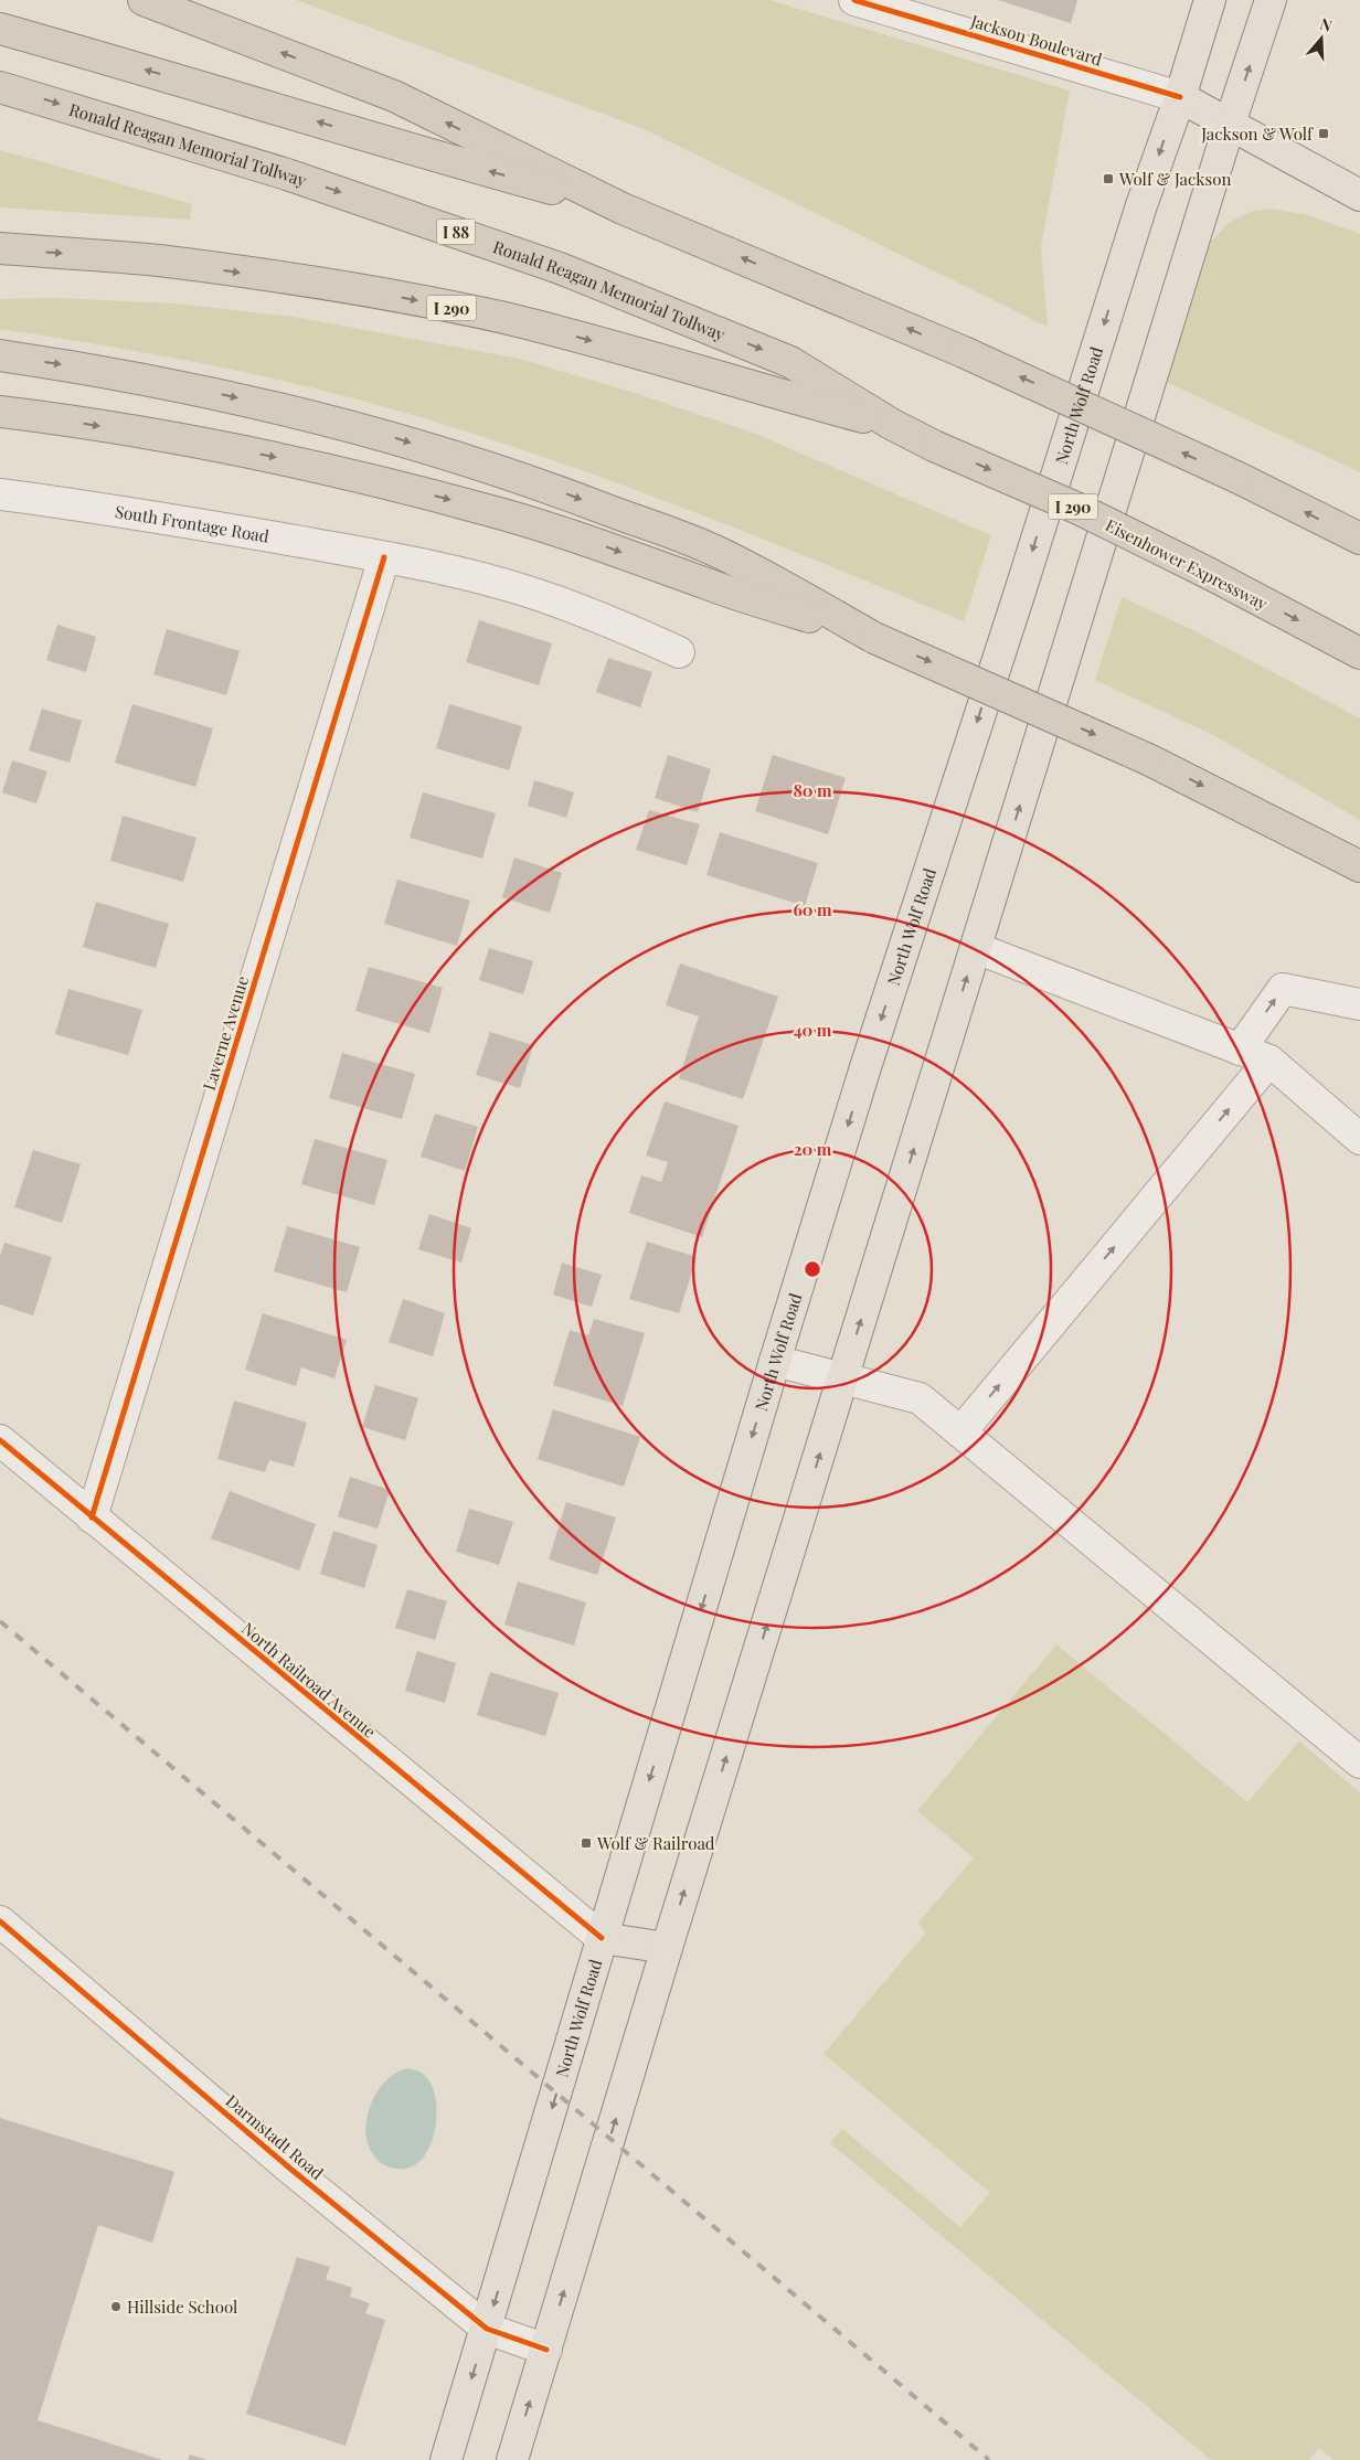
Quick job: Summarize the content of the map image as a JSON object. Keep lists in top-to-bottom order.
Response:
{
  "streets": {
    "highway": [
      "Ronald Reagan Memorial Tollway",
      "I 88",
      "I 290",
      "Eisenhower Expressway"
    ],
    "main road": ["Jackson Boulevard", "North Wolf Road"],
    "street": [
      "South Frontage Road",
      "Laverne Avenue",
      "North Railroad Avenue",
      "Darmstadt Road"
    ]
  },
  "crossings": [
    ["Jackson Boulevard", "North Wolf Road"],
    ["Ronald Reagan Memorial Tollway", "I 290"],
    ["Ronald Reagan Memorial Tollway", "Eisenhower Expressway"],
    ["I 290", "Eisenhower Expressway"],
    ["North Wolf Road", "North Railroad Avenue"],
    ["North Wolf Road", "Darmstadt Road"],
    ["South Frontage Road", "Laverne Avenue"],
    ["Laverne Avenue", "North Railroad Avenue"]
  ],
  "places": {
    "transit": ["Jackson & Wolf", "Wolf & Jackson", "Wolf & Railroad"],
    "other": ["Hillside School"]
  },
  "north": "top",
  "rings": [
    "80 m",
    "60 m",
    "40 m",
    "20 m"
  ]
}
